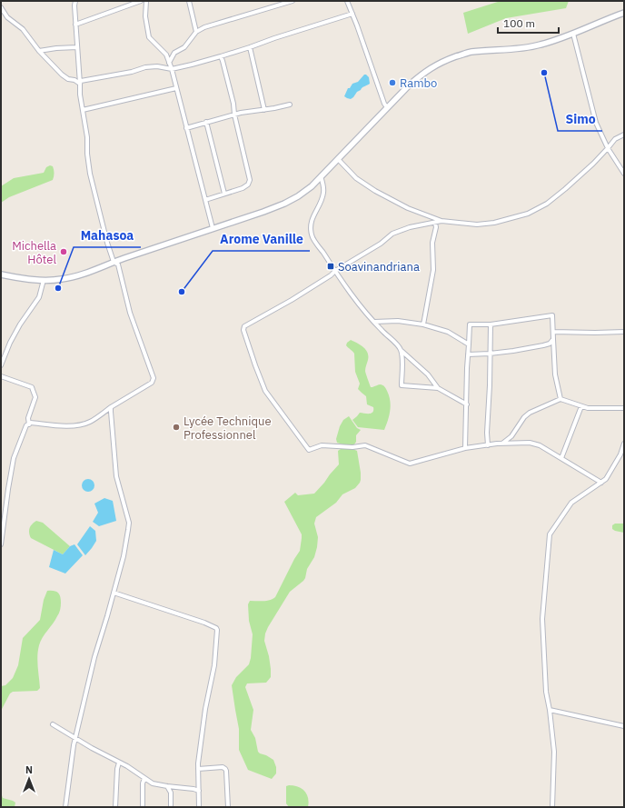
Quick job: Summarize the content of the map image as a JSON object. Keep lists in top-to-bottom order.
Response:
{
  "places": {
    "other": [
      "Simo",
      "Rambo",
      "Michella Hôtel",
      "Mahasoa",
      "Arome Vanille",
      "Lycée Technique Professionnel"
    ],
    "transit": ["Soavinandriana"]
  },
  "scale_bar": "100 m",
  "north": "top"
}
